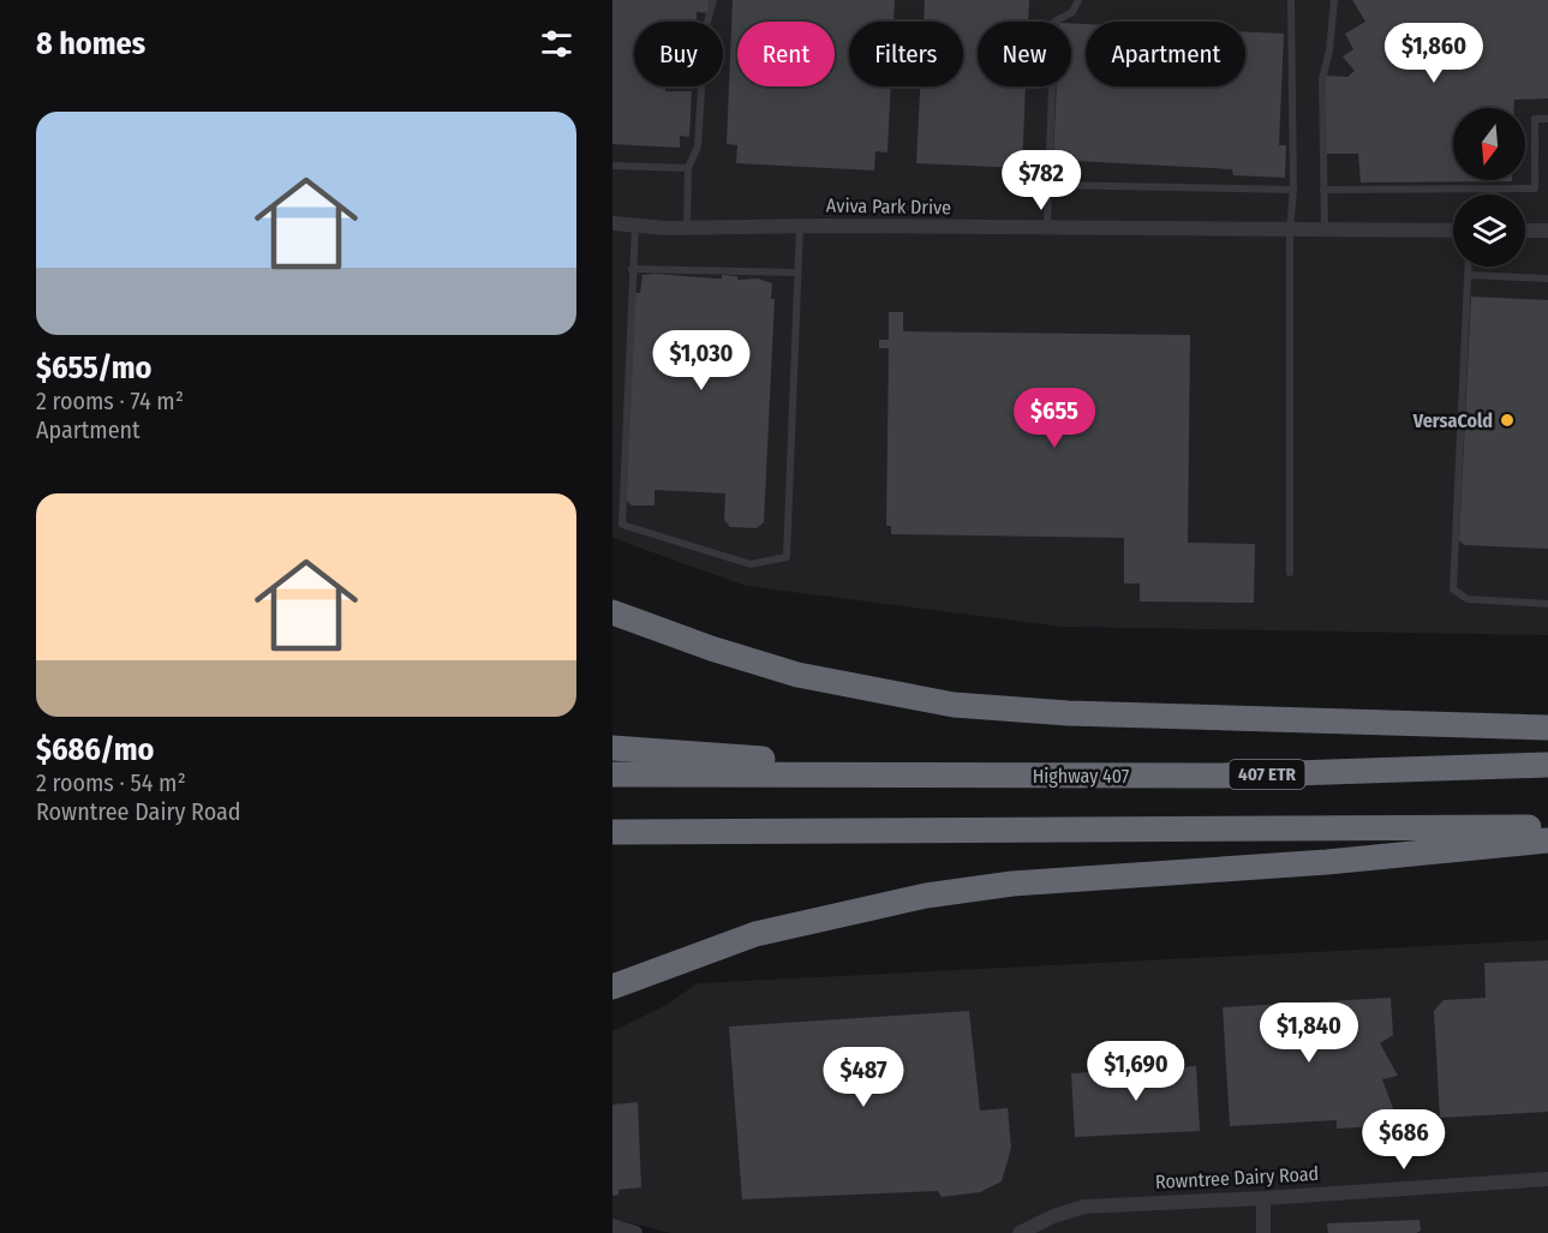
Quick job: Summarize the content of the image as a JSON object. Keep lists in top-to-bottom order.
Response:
{
  "streets": {
    "highway": ["407 ETR", "Highway 407"],
    "street": ["Aviva Park Drive", "Rowntree Dairy Road"]
  },
  "places": ["VersaCold"],
  "north": "bottom",
  "page": {
    "heading": "8 homes",
    "chip": [
      "Buy",
      "Rent",
      "Filters",
      "New",
      "Apartment"
    ],
    "price": [
      "$1,860",
      "$782",
      "$1,030",
      "$655",
      "$1,840",
      "$1,690",
      "$487",
      "$686"
    ],
    "list": [
      {
        "name": "$655/mo",
        "note": "2 rooms · 74 m² · Apartment"
      },
      {
        "name": "$686/mo",
        "note": "2 rooms · 54 m² · Rowntree Dairy Road"
      }
    ]
  }
}
